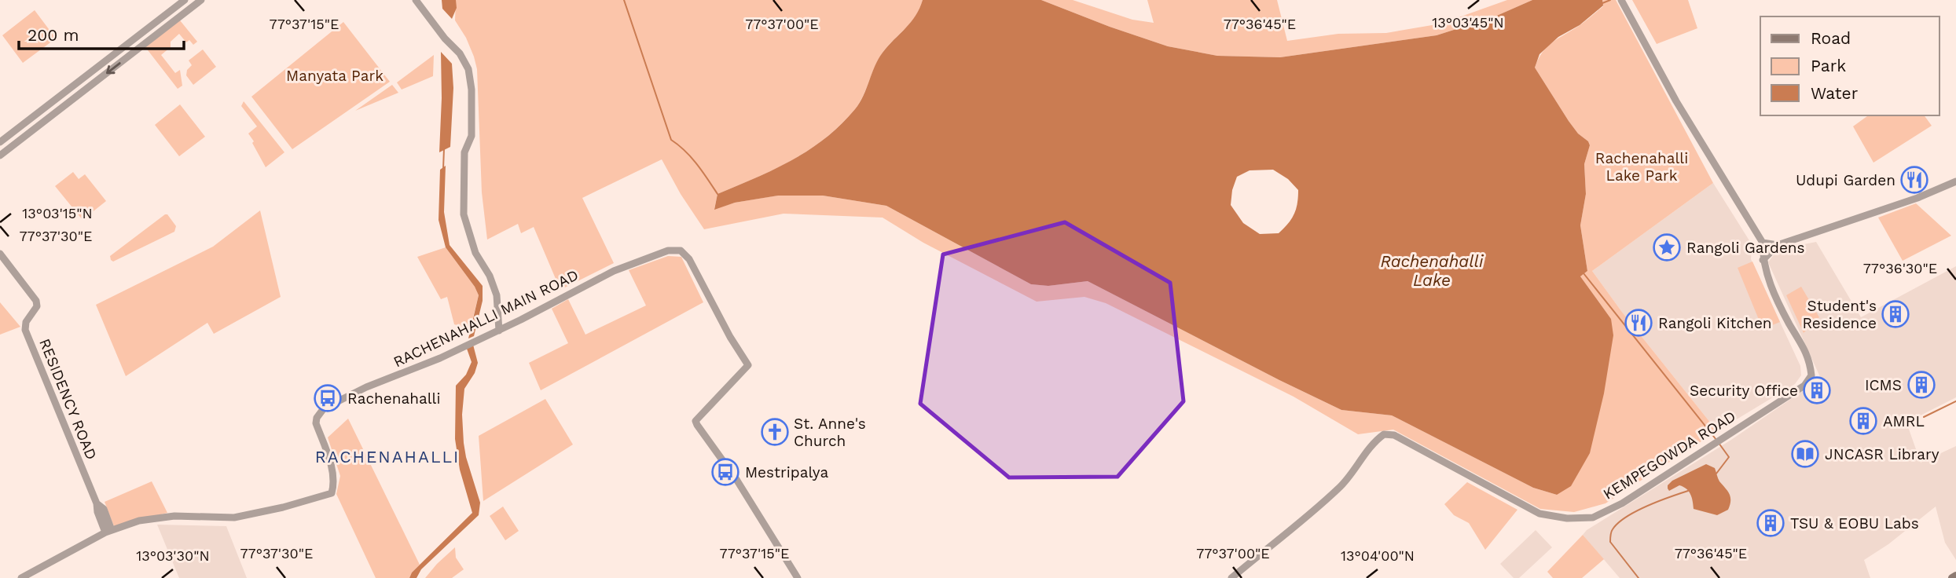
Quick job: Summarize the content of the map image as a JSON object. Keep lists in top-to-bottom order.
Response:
{
  "streets": {
    "street": ["RACHENAHALLI MAIN ROAD", "RESIDENCY ROAD", "KEMPEGOWDA ROAD"]
  },
  "crossings": [
    ["RACHENAHALLI MAIN ROAD", "RESIDENCY ROAD"]
  ],
  "districts": ["RACHENAHALLI"],
  "water": ["Rachenahalli Lake"],
  "parks": ["Manyata Park", "Rachenahalli Lake Park"],
  "places": {
    "restaurant": ["Udupi Garden", "Rangoli Kitchen"],
    "place": ["Rangoli Gardens"],
    "building": [
      "Student's Residence",
      "ICMS",
      "Security Office",
      "AMRL",
      "TSU & EOBU Labs"
    ],
    "bus stop": ["Rachenahalli", "Mestripalya"],
    "church": ["St. Anne's Church"],
    "library": ["JNCASR Library"]
  },
  "legend": ["Road", "Park", "Water"],
  "scale_bar": "200 m",
  "coordinates": [
    "13°03'45\"N",
    "77°37'00\"E",
    "77°37'15\"E",
    "77°36'45\"E",
    "13°03'15\"N",
    "77°37'30\"E",
    "77°36'30\"E",
    "13°03'30\"N",
    "13°04'00\"N"
  ]
}
